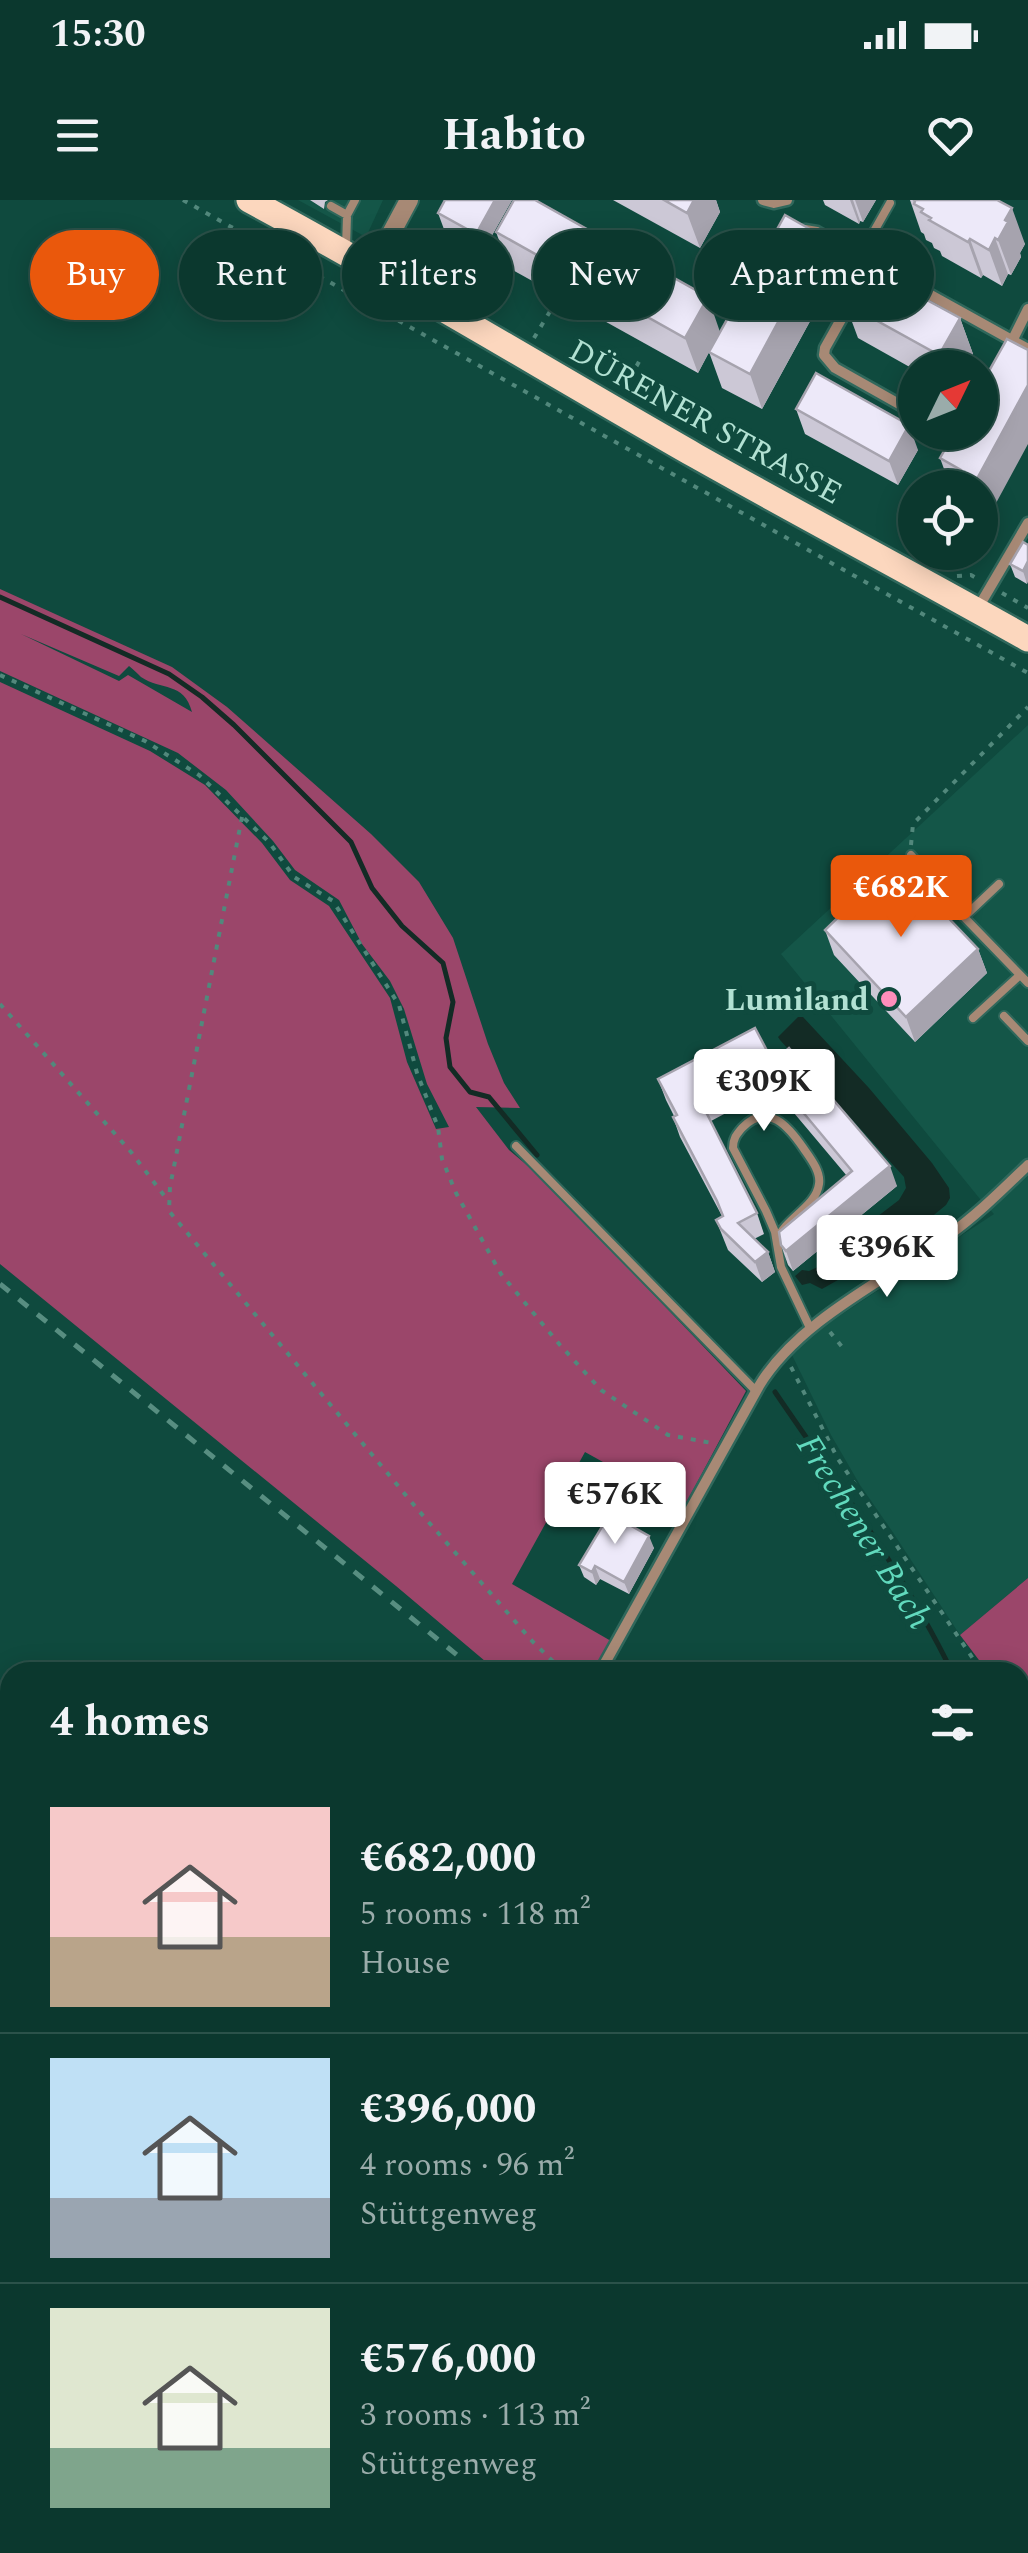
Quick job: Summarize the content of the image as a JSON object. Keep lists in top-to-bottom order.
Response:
{
  "streets": {
    "main road": ["DÜRENER STRASSE"]
  },
  "water": ["Frechener Bach"],
  "places": ["Lumiland"],
  "north": "top right",
  "page": {
    "status": "15:30",
    "header": "Habito",
    "chip": [
      "Buy",
      "Rent",
      "Filters",
      "New",
      "Apartment"
    ],
    "price": [
      "€682K",
      "€309K",
      "€396K",
      "€576K"
    ],
    "heading": "4 homes",
    "list": [
      {
        "name": "€682,000",
        "note": "5 rooms · 118 m² · House"
      },
      {
        "name": "€396,000",
        "note": "4 rooms · 96 m² · Stüttgenweg"
      },
      {
        "name": "€576,000",
        "note": "3 rooms · 113 m² · Stüttgenweg"
      }
    ]
  }
}
